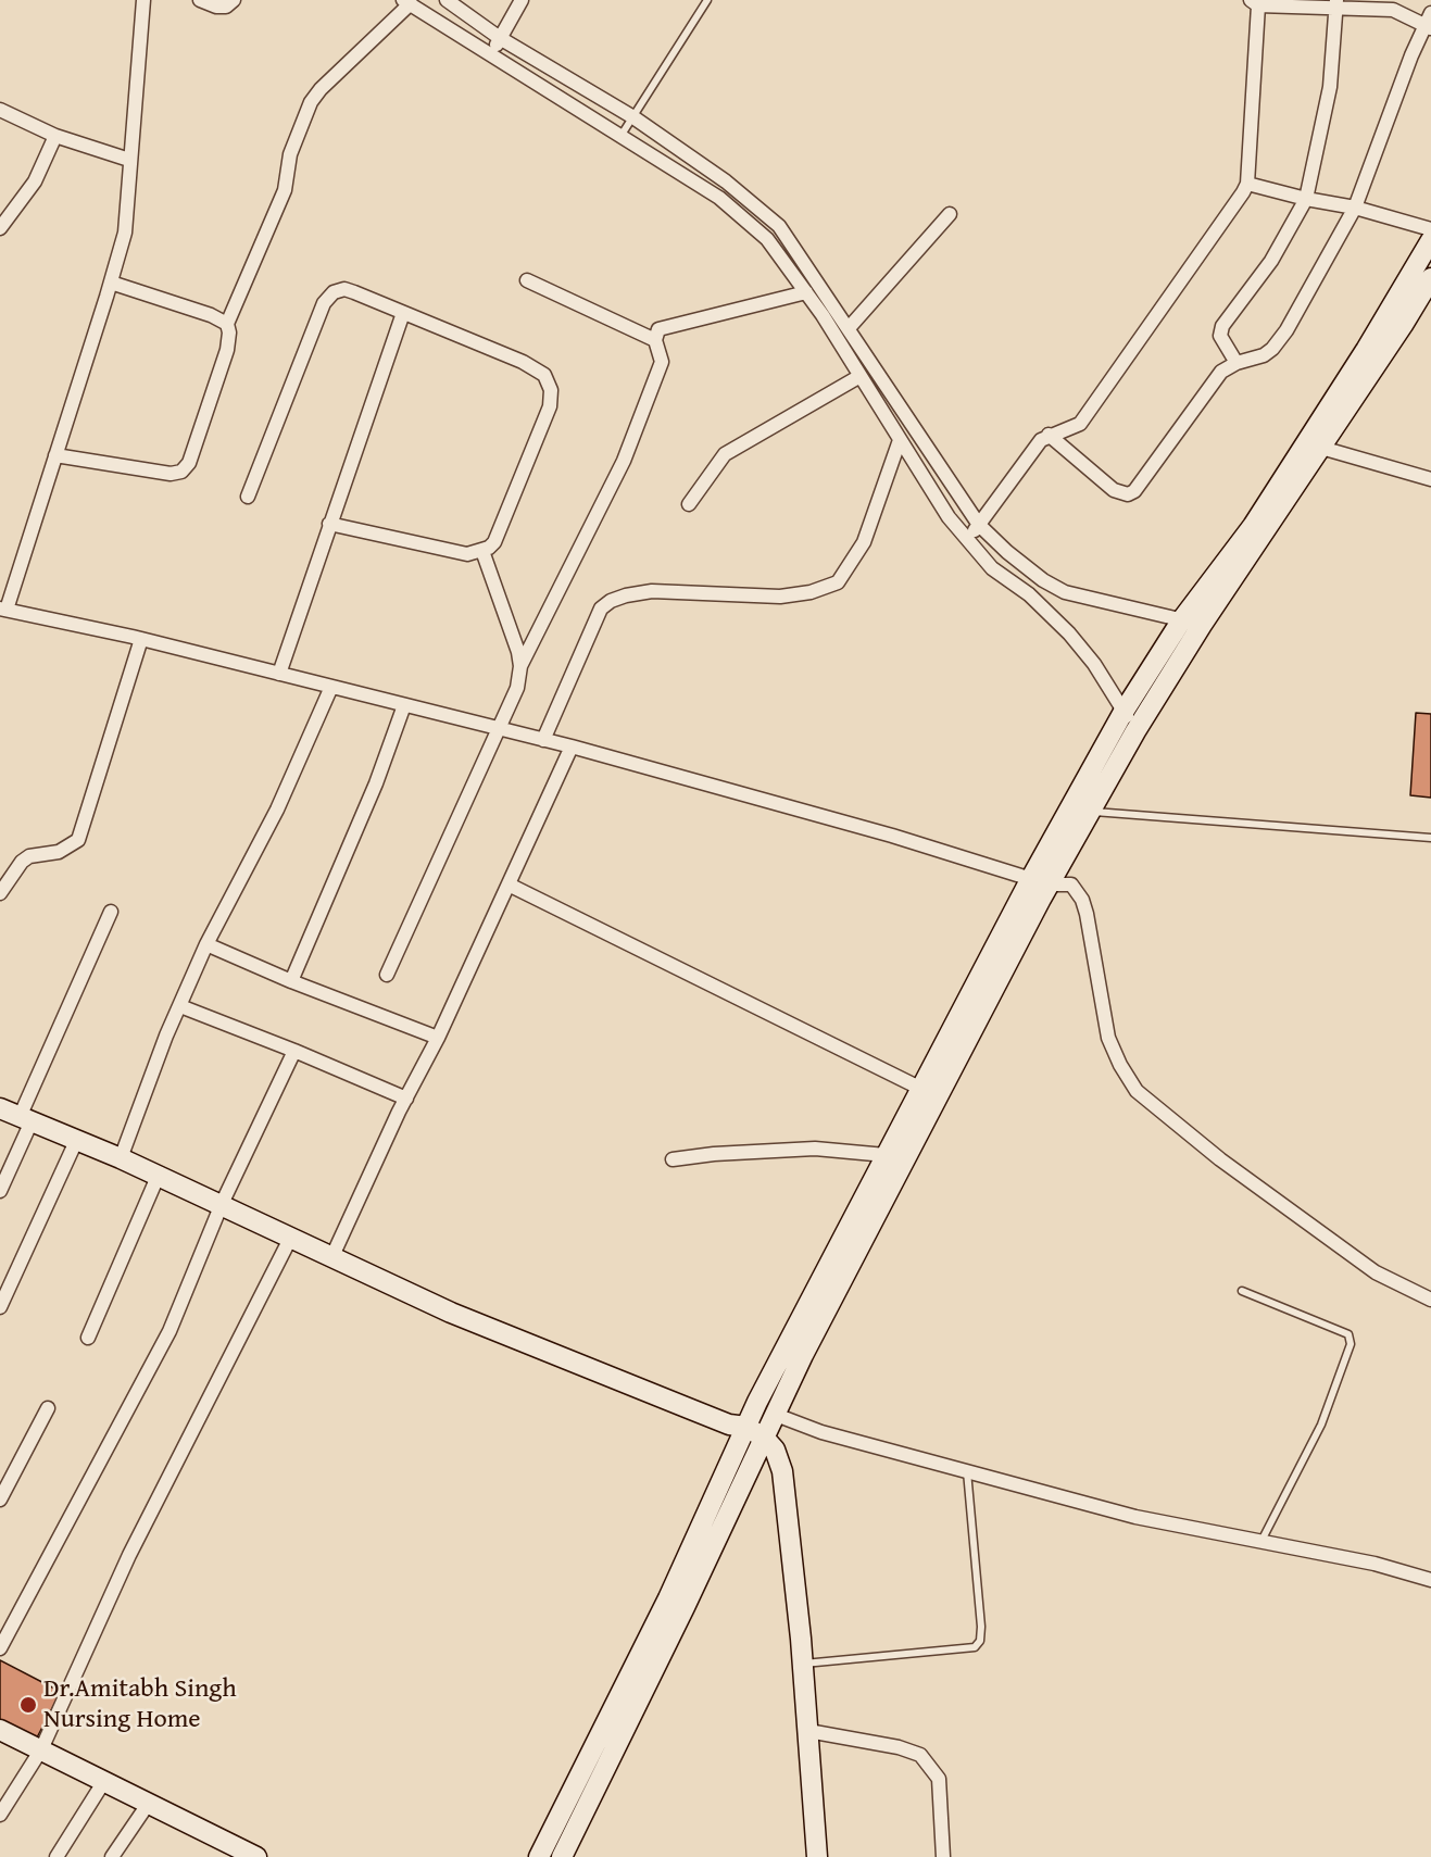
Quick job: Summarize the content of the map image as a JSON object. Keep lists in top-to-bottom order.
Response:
{
  "places": ["Dr.Amitabh Singh Nursing Home"]
}
